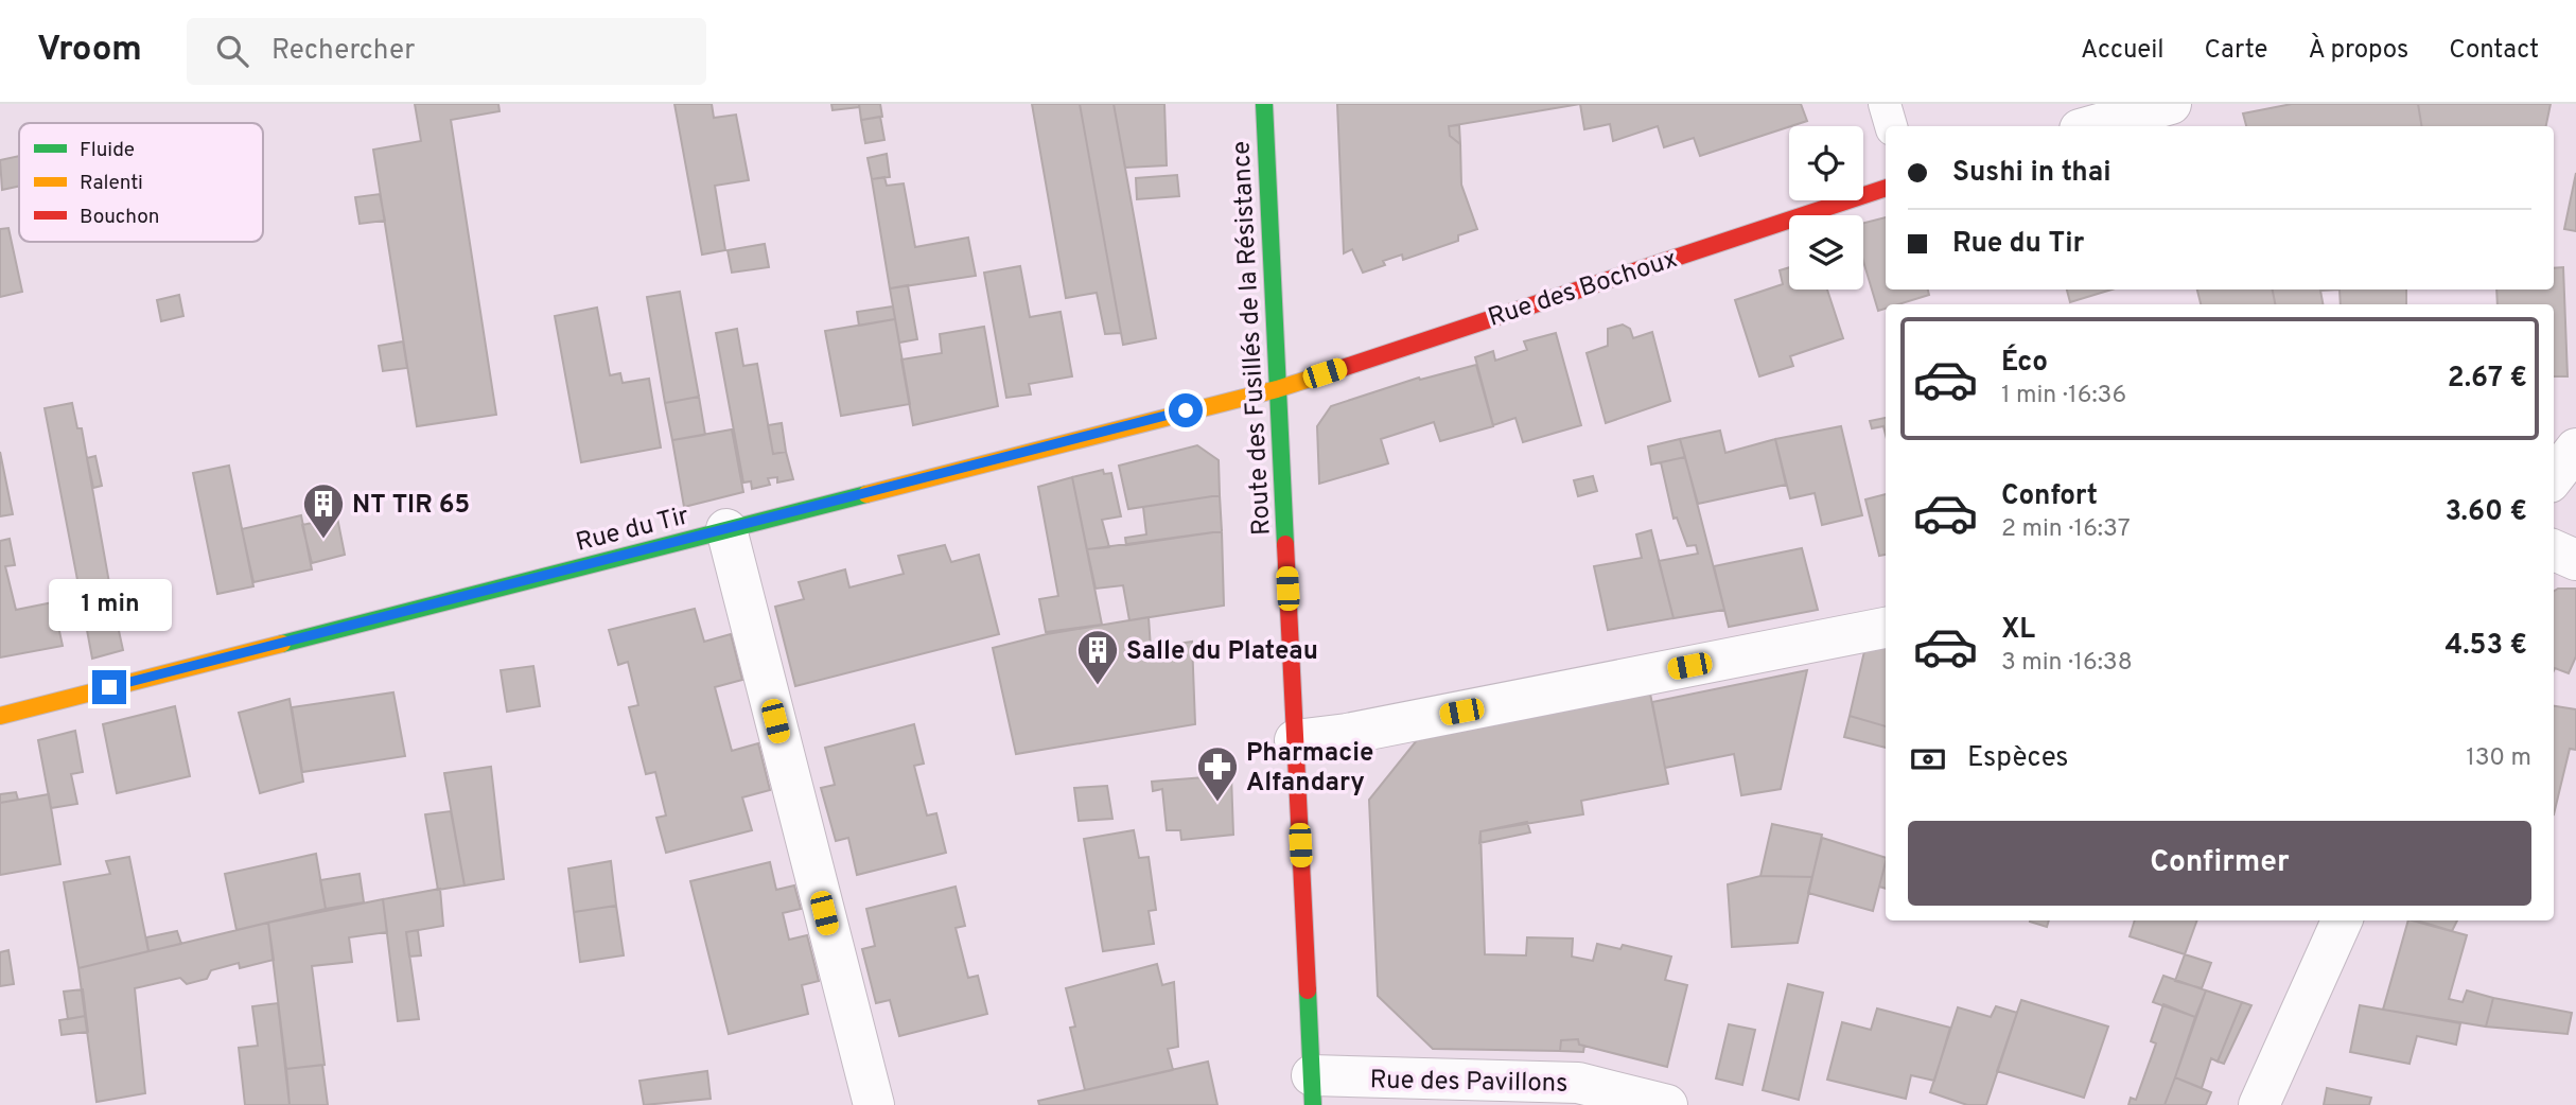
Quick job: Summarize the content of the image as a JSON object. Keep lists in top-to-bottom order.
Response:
{
  "streets": {
    "street": [
      "Rue des Bochoux",
      "Route des Fusillés de la Résistance",
      "Rue du Tir",
      "Rue des Pavillons"
    ]
  },
  "crossings": [
    ["Rue des Bochoux", "Route des Fusillés de la Résistance"],
    ["Rue des Bochoux", "Rue du Tir"],
    ["Route des Fusillés de la Résistance", "Rue du Tir"],
    ["Route des Fusillés de la Résistance", "Rue des Pavillons"]
  ],
  "places": {
    "building": ["NT TIR 65", "Salle du Plateau"],
    "pharmacy": ["Pharmacie Alfandary"]
  },
  "legend": ["Fluide", "Ralenti", "Bouchon"],
  "page": {
    "header": "Vroom",
    "search": "Rechercher",
    "nav": [
      "Accueil",
      "Carte",
      "À propos",
      "Contact"
    ],
    "banner": ["Sushi in thai", "Rue du Tir"],
    "list": [
      {
        "name": "Éco",
        "note": "1 min · 16:36",
        "value": "2.67 €"
      },
      {
        "name": "Confort",
        "note": "2 min · 16:37",
        "value": "3.60 €"
      },
      {
        "name": "XL",
        "note": "3 min · 16:38",
        "value": "4.53 €"
      }
    ],
    "bubble": "1 min",
    "pay": ["Espèces", "130 m"],
    "buttons": "Confirmer"
  }
}
